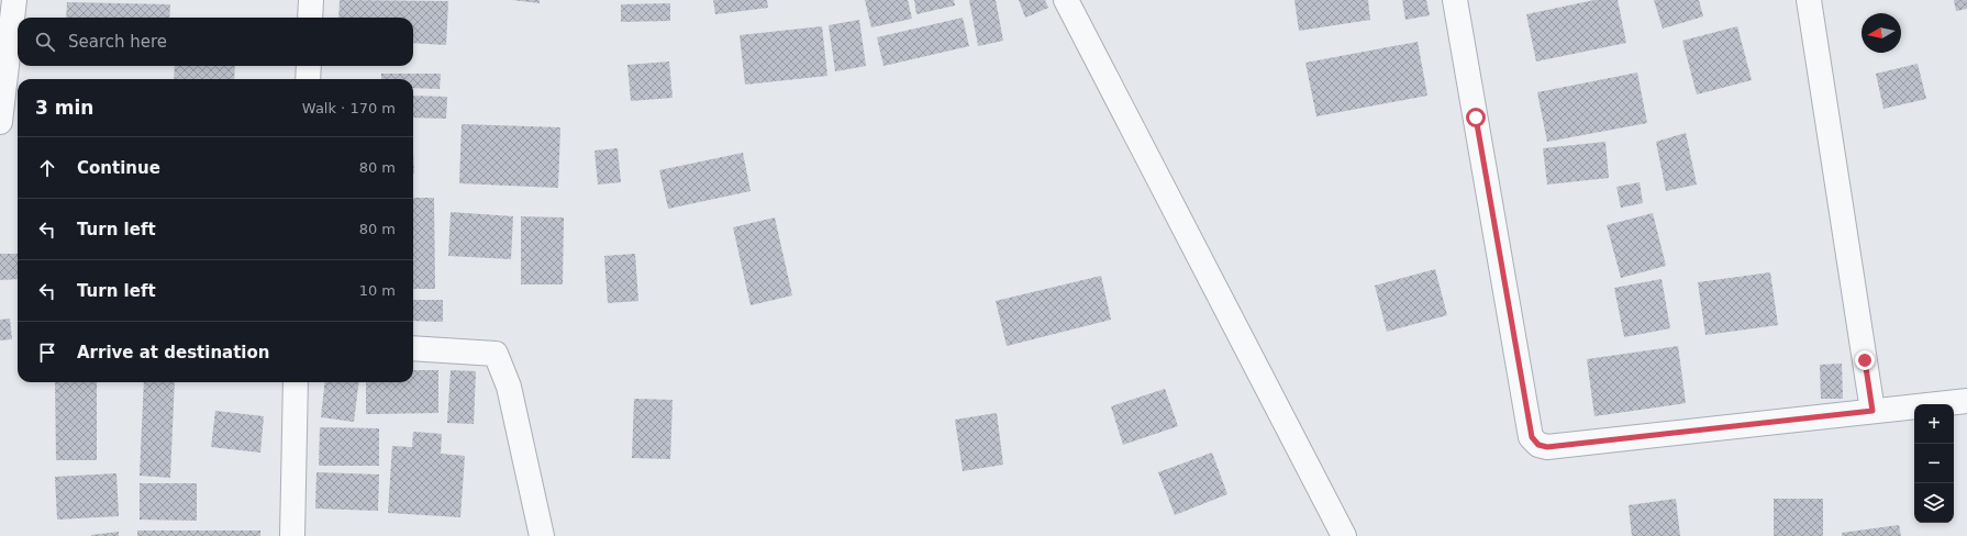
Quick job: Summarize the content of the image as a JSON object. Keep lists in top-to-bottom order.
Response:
{
  "north": "left",
  "page": {
    "search": "Search here",
    "heading": ["3 min", "Walk · 170 m"],
    "list": [
      ["Continue", "80 m"],
      ["Turn left", "80 m"],
      ["Turn left", "10 m"],
      "Arrive at destination"
    ],
    "map_buttons": ["+", "−"]
  }
}
